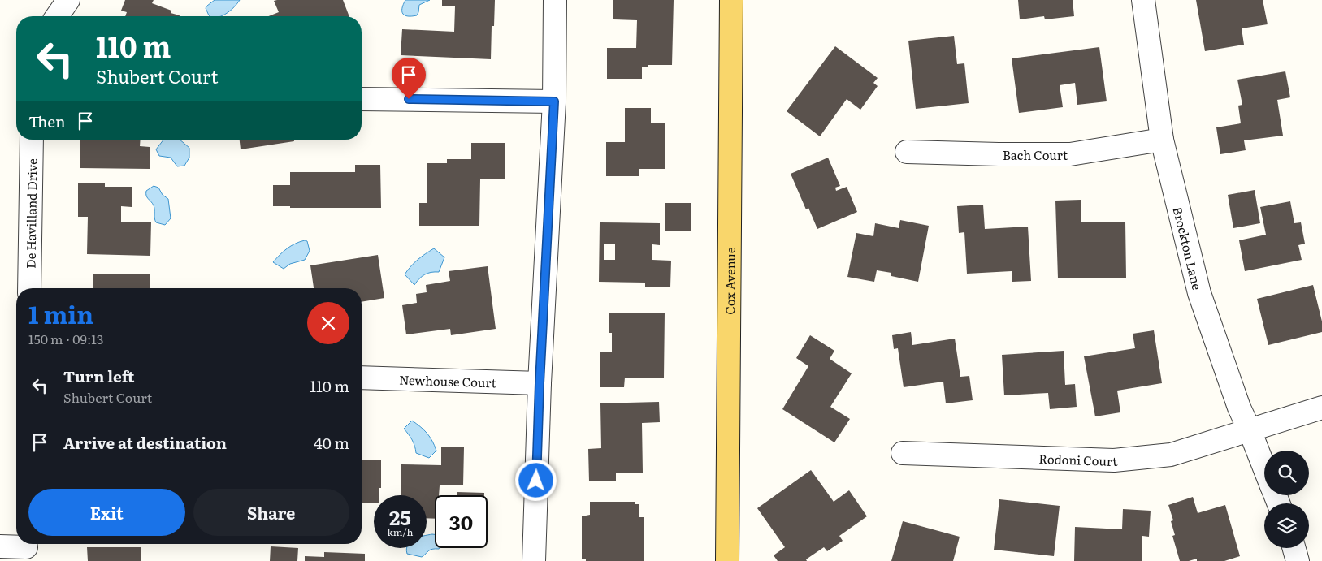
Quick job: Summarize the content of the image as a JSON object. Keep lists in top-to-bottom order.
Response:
{
  "streets": {
    "main road": ["Cox Avenue"],
    "street": [
      "Bach Court",
      "De Havilland Drive",
      "Brockton Lane",
      "Newhouse Court",
      "Rodoni Court"
    ]
  },
  "crossings": [
    ["Bach Court", "Brockton Lane"],
    ["Brockton Lane", "Rodoni Court"]
  ],
  "page": {
    "turn": ["110 m", "Shubert Court"],
    "then": "Then",
    "heading": ["1 min", "150 m · 09:13"],
    "list": [
      {
        "name": "Turn left",
        "note": "Shubert Court",
        "value": "110 m"
      },
      {
        "name": "Arrive at destination",
        "value": "40 m"
      }
    ],
    "buttons": ["Exit", "Share"],
    "speed": "25 km/h",
    "limit": "30"
  }
}
